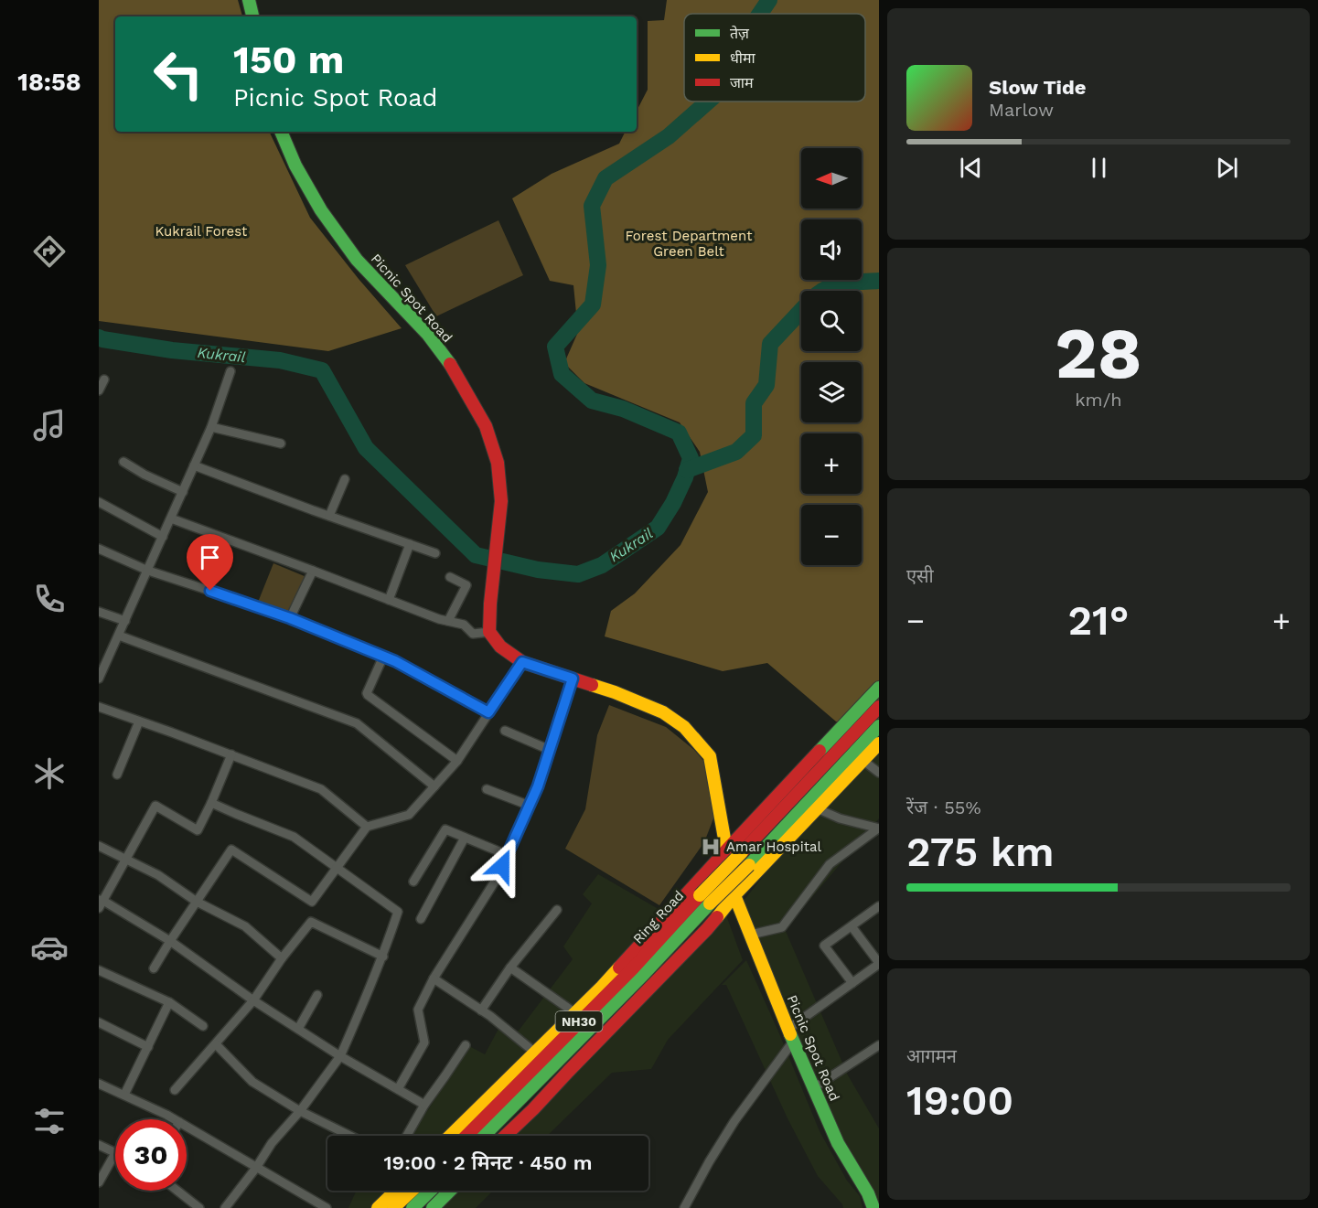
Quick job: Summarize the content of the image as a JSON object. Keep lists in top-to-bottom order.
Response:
{
  "streets": {
    "main road": ["Picnic Spot Road", "Ring Road", "NH30"]
  },
  "water": ["Kukrail"],
  "parks": ["Kukrail Forest", "Forest Department Green Belt"],
  "places": {
    "hospital": ["Amar Hospital"]
  },
  "legend": ["तेज़", "धीमा", "जाम"],
  "north": "left",
  "page": {
    "tabs": "18:58",
    "turn": ["150 m", "Picnic Spot Road"],
    "song": ["Slow Tide", "Marlow"],
    "map_buttons": ["+", "−"],
    "tile": [
      ["28", "km/h"],
      "एसी",
      ["रेंज · 55%", "275 km"],
      ["आगमन", "19:00"]
    ],
    "heat": ["−", "21°", "+"],
    "limit": "30",
    "trip": "19:00 · 2 मिनट · 450 m"
  }
}
